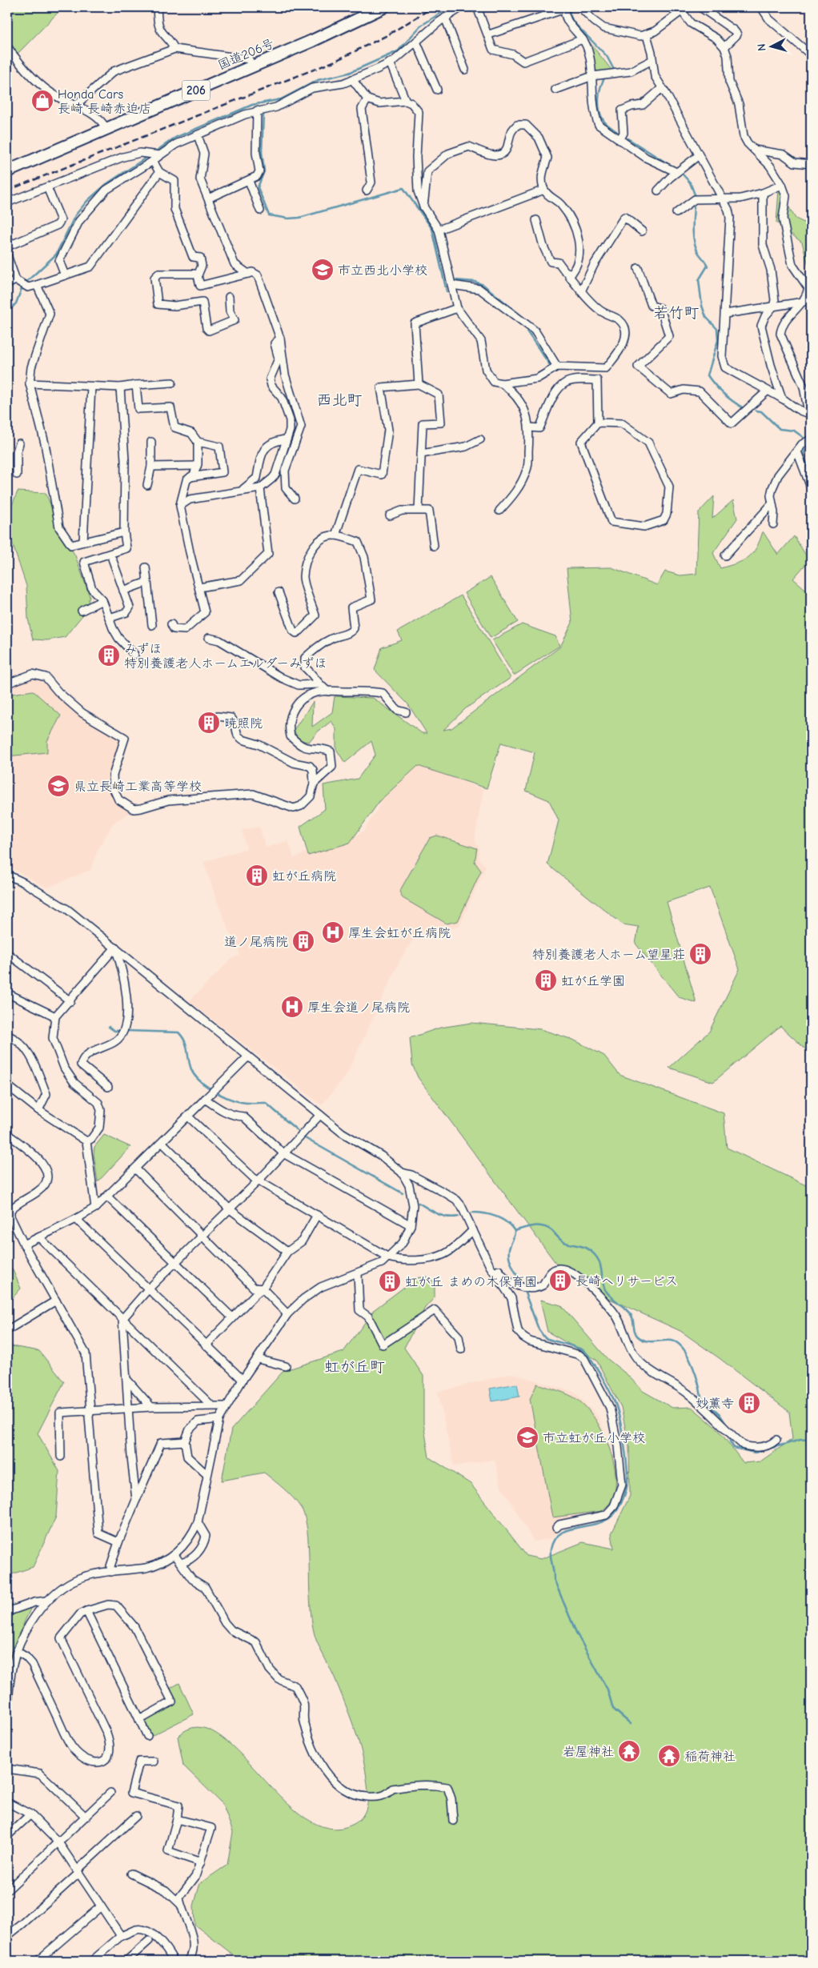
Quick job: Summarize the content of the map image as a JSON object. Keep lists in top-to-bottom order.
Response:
{
  "streets": {
    "highway": ["国道206号", "206"]
  },
  "districts": ["若竹町", "西北町", "虹が丘町"],
  "places": {
    "shop": ["Honda Cars 長崎 長崎赤迫店"],
    "school or university": ["市立西北小学校", "県立長崎工業高等学校", "市立虹が丘小学校"],
    "building": [
      "みずほ 特別養護老人ホームエルダーみずほ",
      "暁照院",
      "虹が丘病院",
      "道ノ尾病院",
      "特別養護老人ホーム望星荘",
      "虹が丘学園",
      "長崎ヘリサービス",
      "虹が丘 まめの木保育園",
      "妙薫寺"
    ],
    "hospital": ["厚生会虹が丘病院", "厚生会道ノ尾病院"],
    "temple": ["岩屋神社", "稲荷神社"]
  },
  "north": "left"
}
